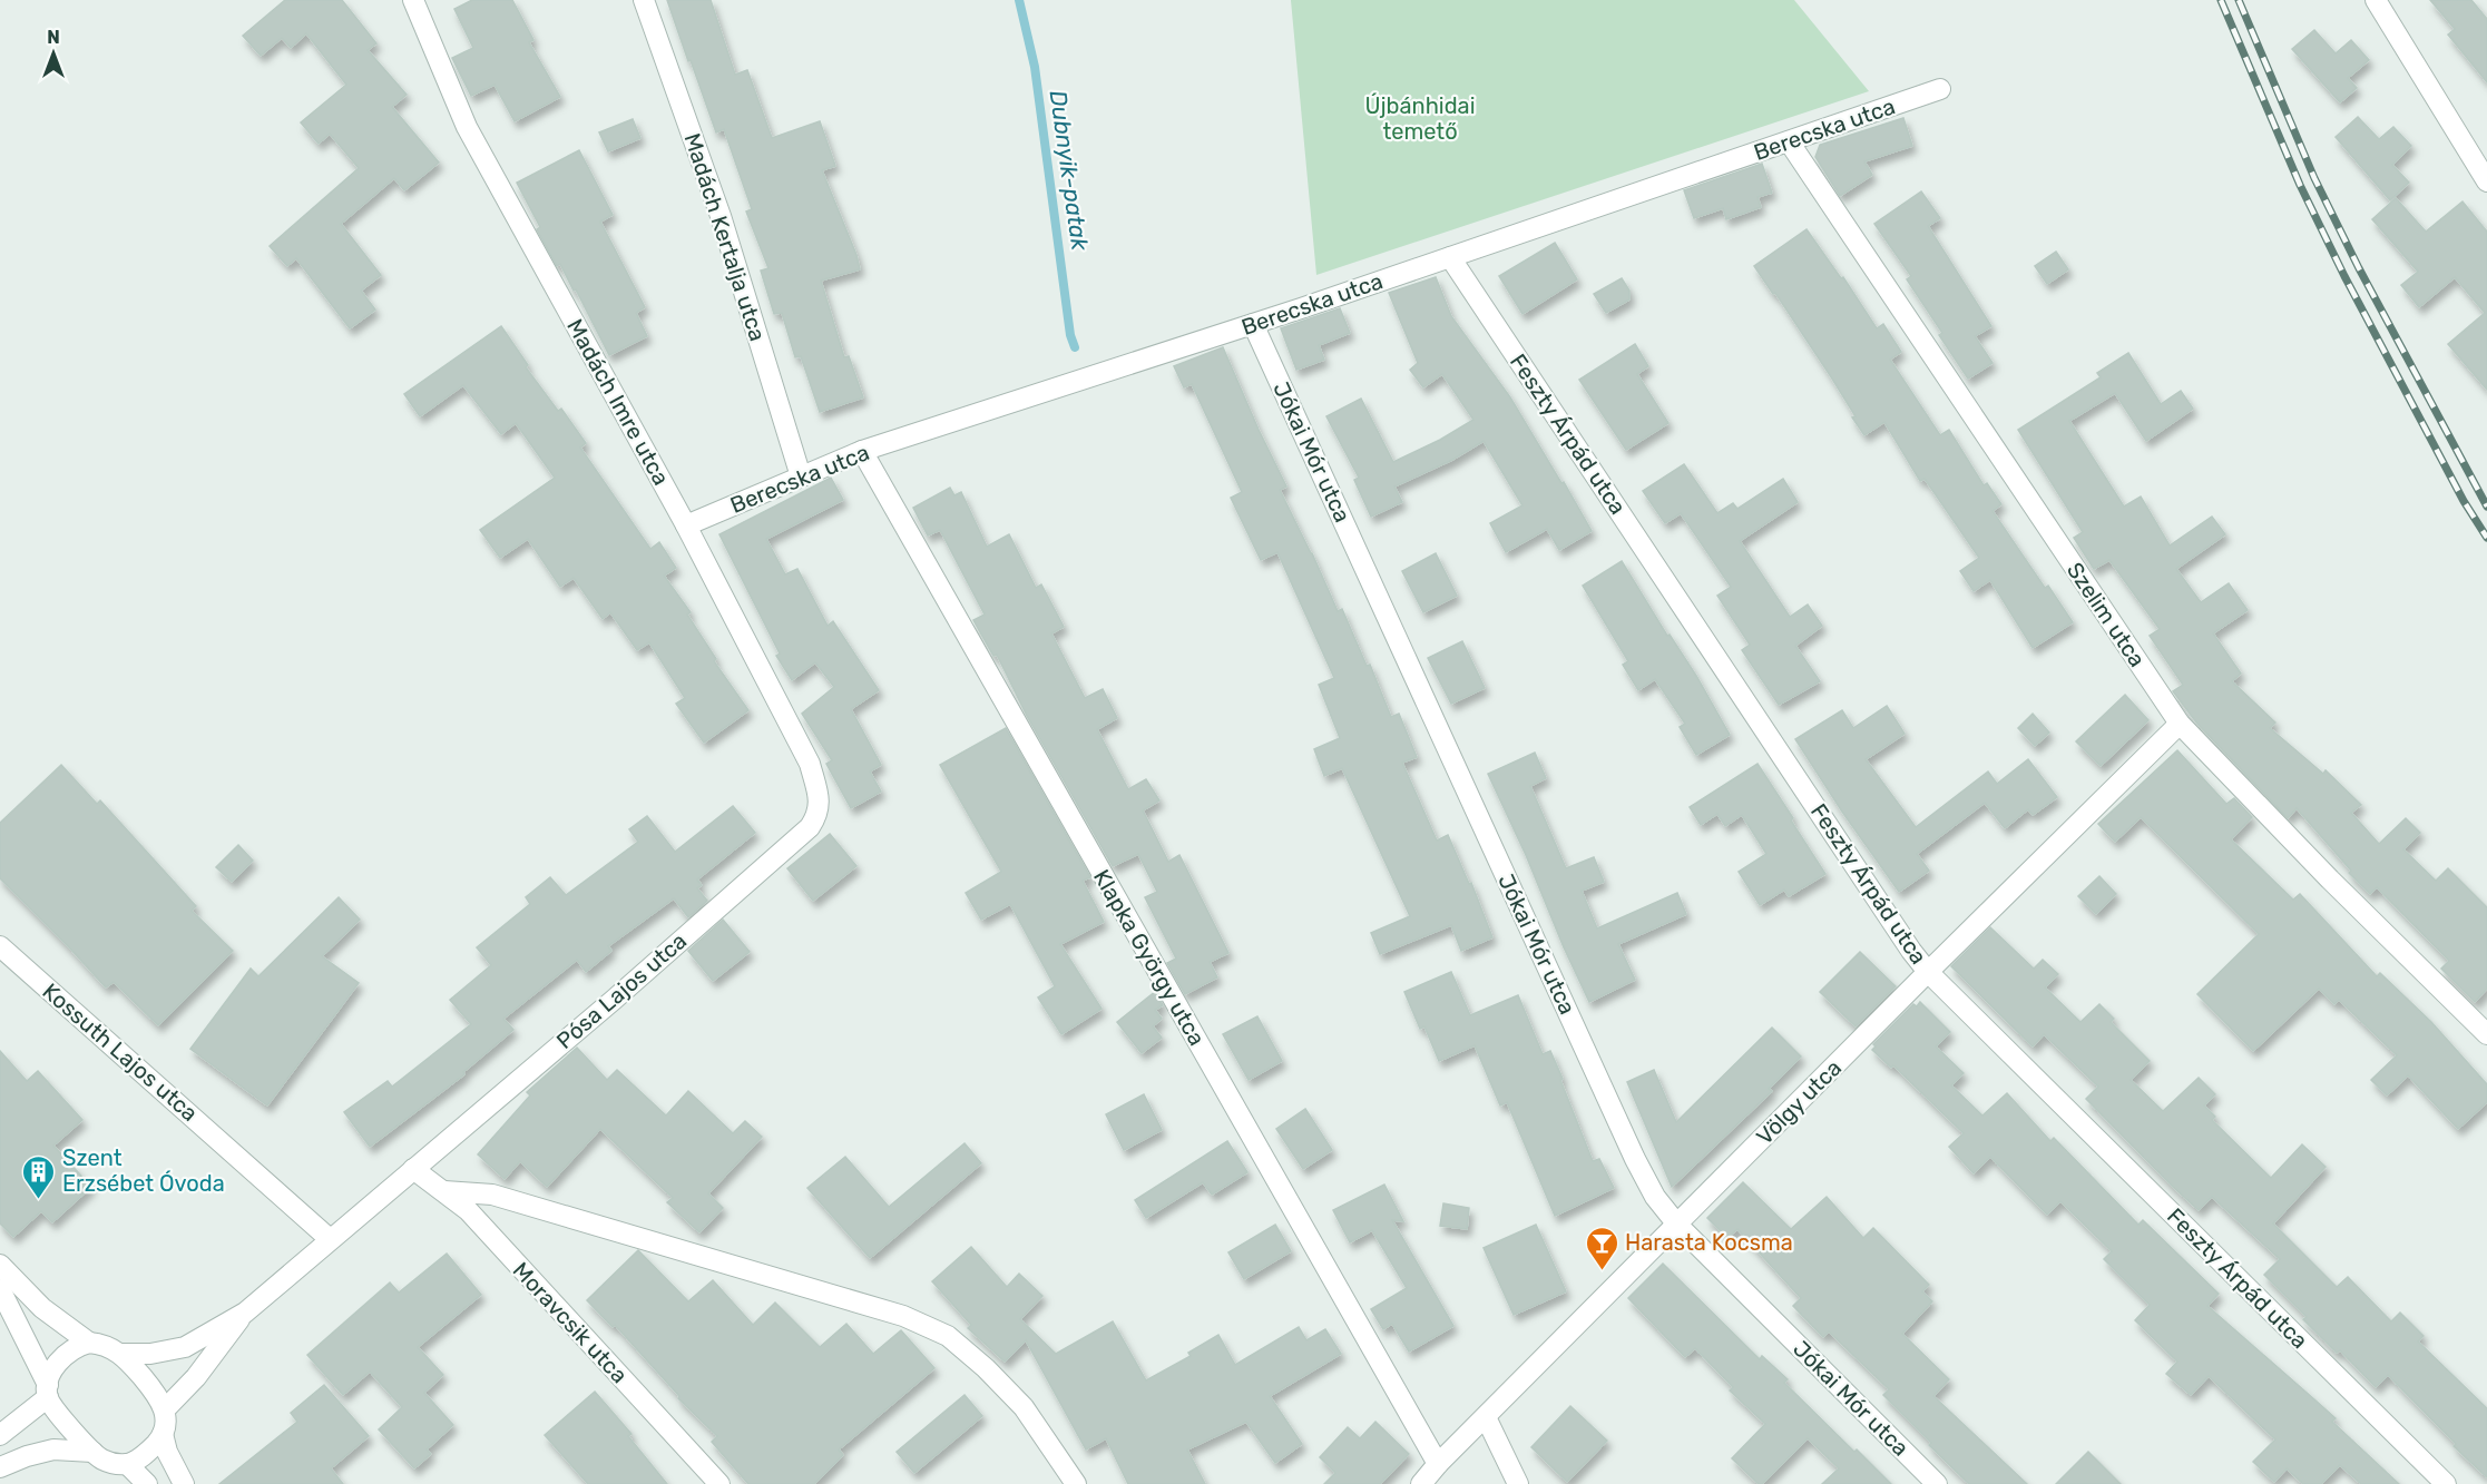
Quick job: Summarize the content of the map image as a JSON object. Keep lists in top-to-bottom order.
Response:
{
  "streets": {
    "street": [
      "Berecska utca",
      "Madách Kertalja utca",
      "Madách Imre utca",
      "Feszty Árpád utca",
      "Jókai Mór utca",
      "Szelim utca",
      "Klapka György utca",
      "Pósa Lajos utca",
      "Kossuth Lajos utca",
      "Völgy utca",
      "Moravcsik utca"
    ]
  },
  "crossings": [
    ["Berecska utca", "Madách Kertalja utca"],
    ["Berecska utca", "Madách Imre utca"],
    ["Berecska utca", "Feszty Árpád utca"],
    ["Berecska utca", "Jókai Mór utca"],
    ["Berecska utca", "Szelim utca"],
    ["Berecska utca", "Klapka György utca"],
    ["Madách Imre utca", "Pósa Lajos utca"],
    ["Feszty Árpád utca", "Völgy utca"],
    ["Jókai Mór utca", "Völgy utca"],
    ["Szelim utca", "Völgy utca"],
    ["Klapka György utca", "Völgy utca"],
    ["Pósa Lajos utca", "Kossuth Lajos utca"],
    ["Pósa Lajos utca", "Moravcsik utca"]
  ],
  "water": ["Dubnyik-patak"],
  "parks": ["Újbánhidai temető"],
  "places": {
    "building": ["Szent Erzsébet Óvoda"],
    "bar": ["Harasta Kocsma"]
  },
  "north": "top"
}
